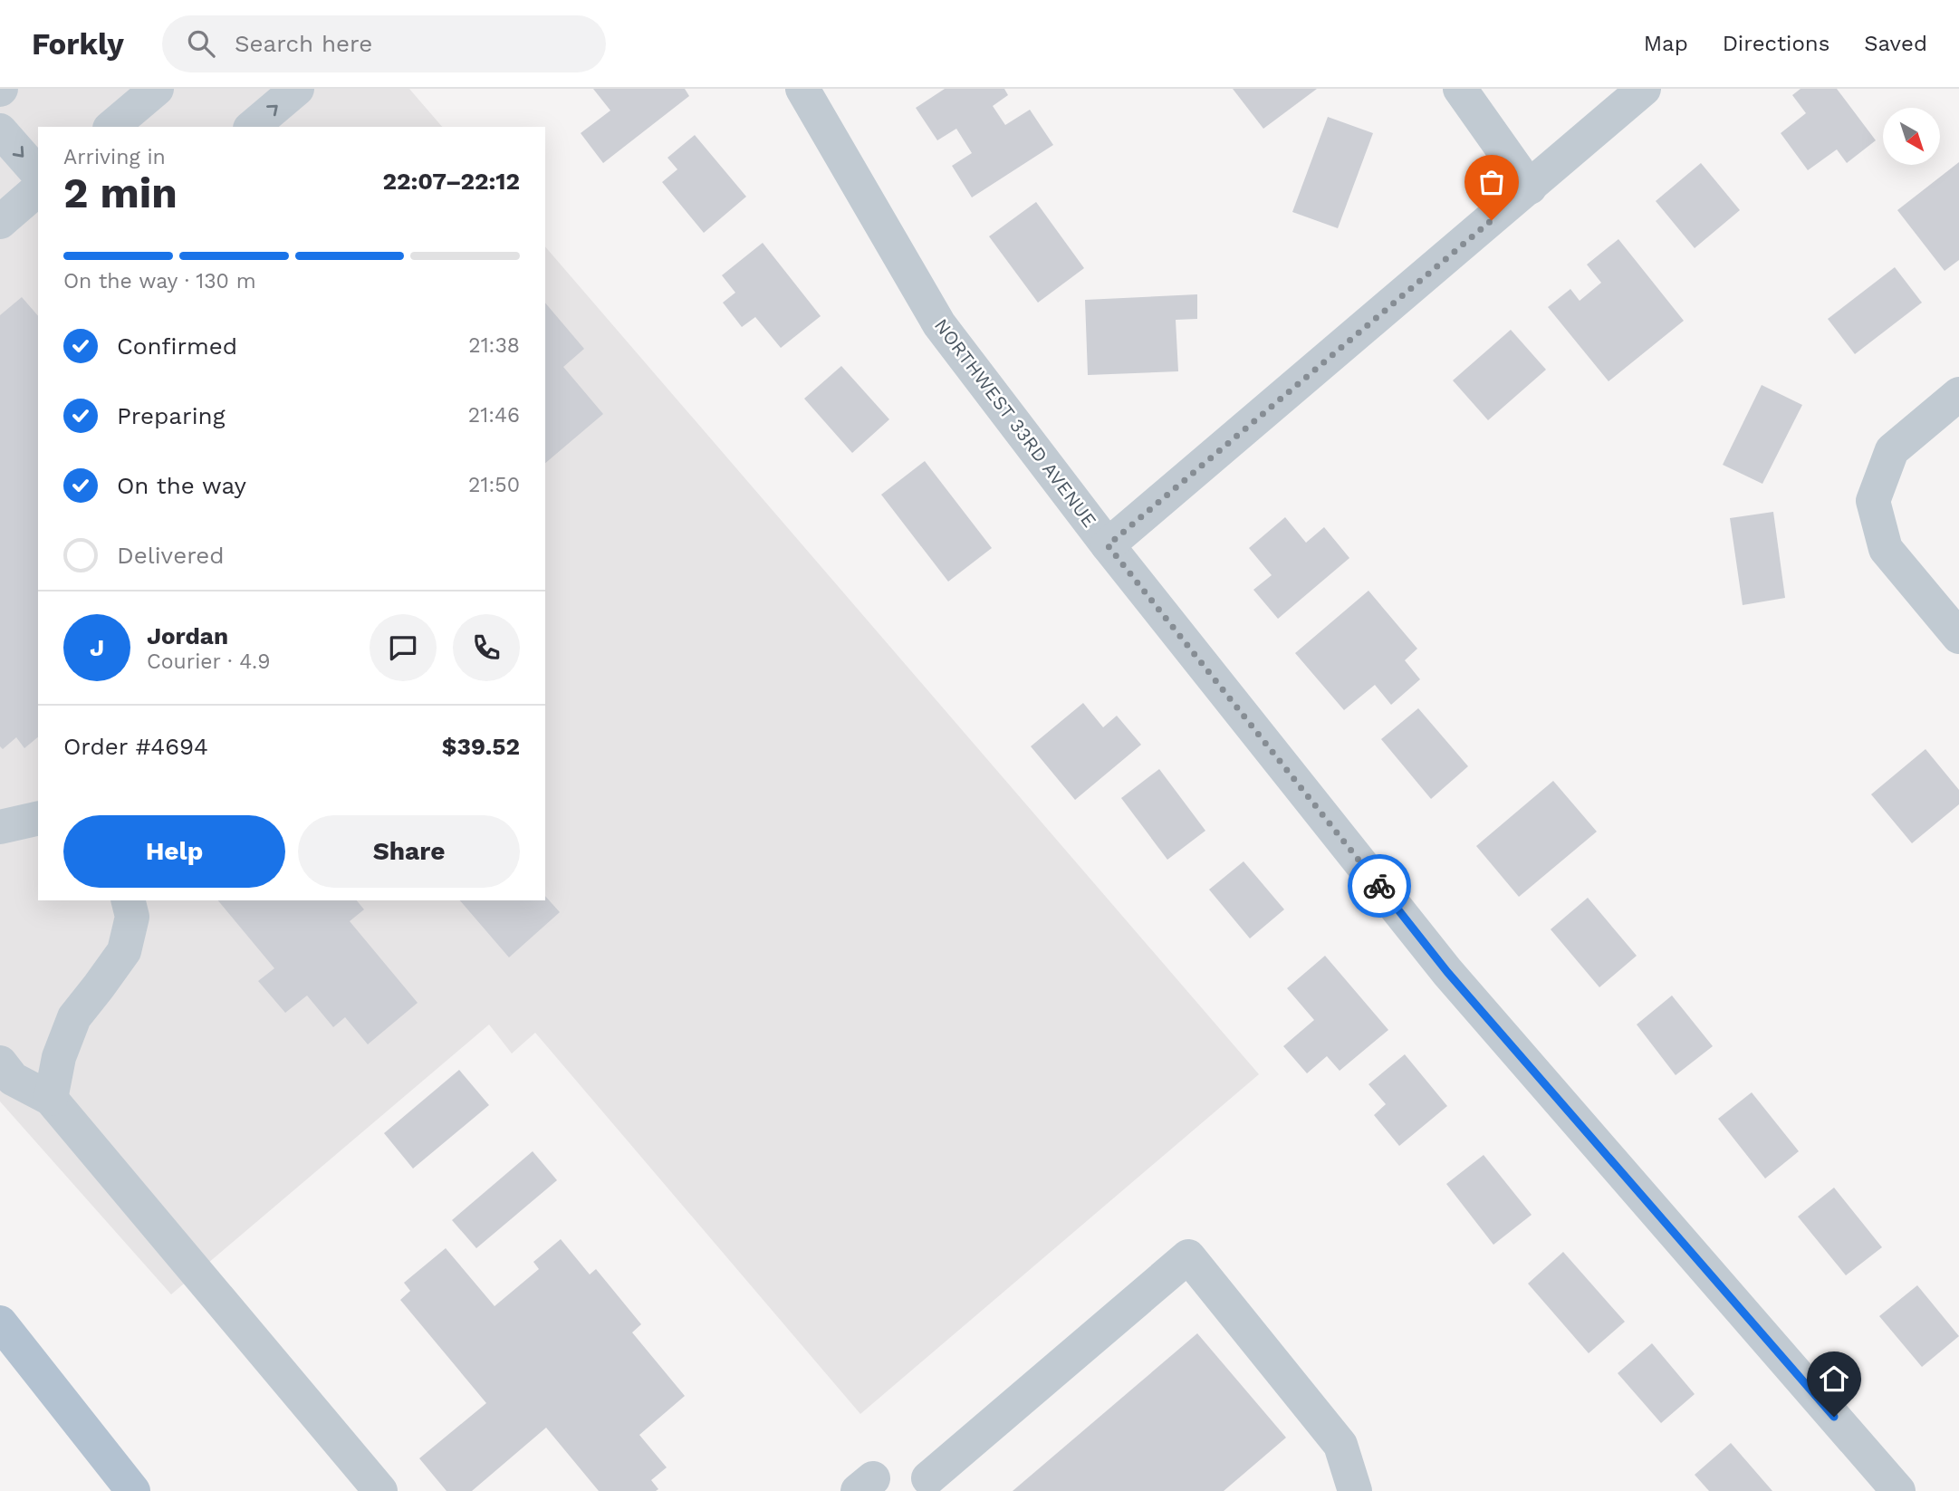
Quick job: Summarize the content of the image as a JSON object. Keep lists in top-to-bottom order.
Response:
{
  "streets": {
    "street": ["NORTHWEST 33RD AVENUE"]
  },
  "north": "bottom right",
  "page": {
    "header": "Forkly",
    "search": "Search here",
    "nav": ["Map", "Directions", "Saved"],
    "heading": ["2 min", "Arriving in", "22:07–22:12"],
    "panel": [
      "Jordan",
      "Courier · 4.9",
      "Order #4694",
      "$39.52"
    ],
    "bar": "On the way · 130 m",
    "list": [
      ["Confirmed", "21:38"],
      ["Preparing", "21:46"],
      ["On the way", "21:50"],
      "Delivered"
    ],
    "round": "J",
    "buttons": ["Help", "Share"]
  }
}
